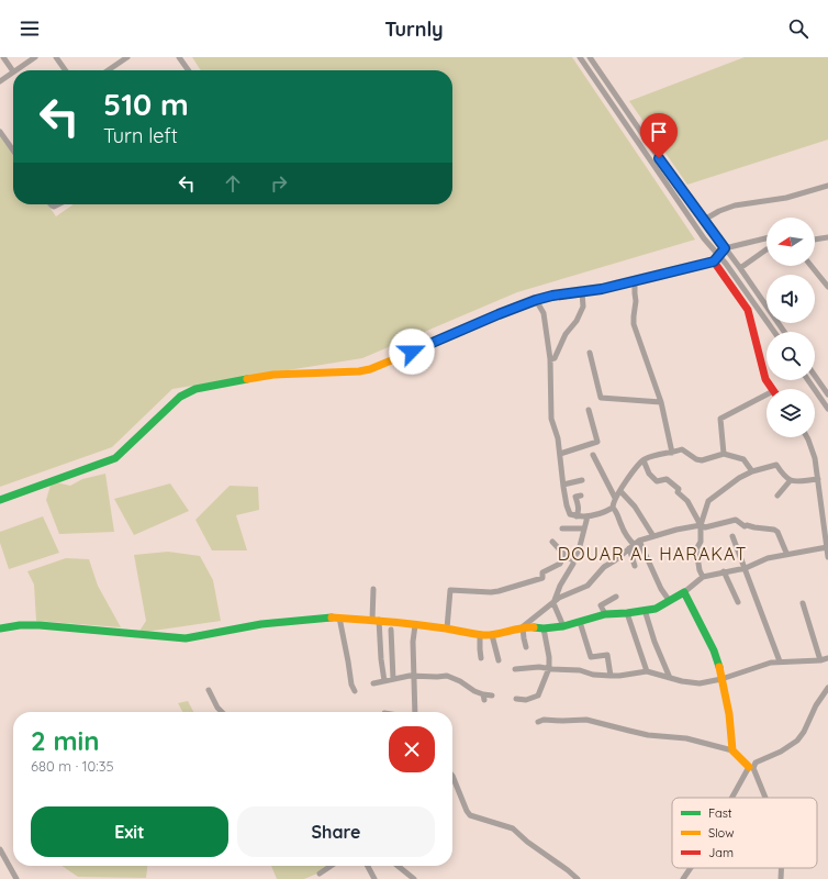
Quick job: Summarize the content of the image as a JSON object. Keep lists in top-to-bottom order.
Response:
{
  "districts": ["DOUAR AL HARAKAT"],
  "legend": ["Fast", "Slow", "Jam"],
  "north": "left",
  "page": {
    "header": "Turnly",
    "turn": ["510 m", "Turn left"],
    "heading": ["2 min", "680 m · 10:35"],
    "buttons": ["Exit", "Share"]
  }
}
